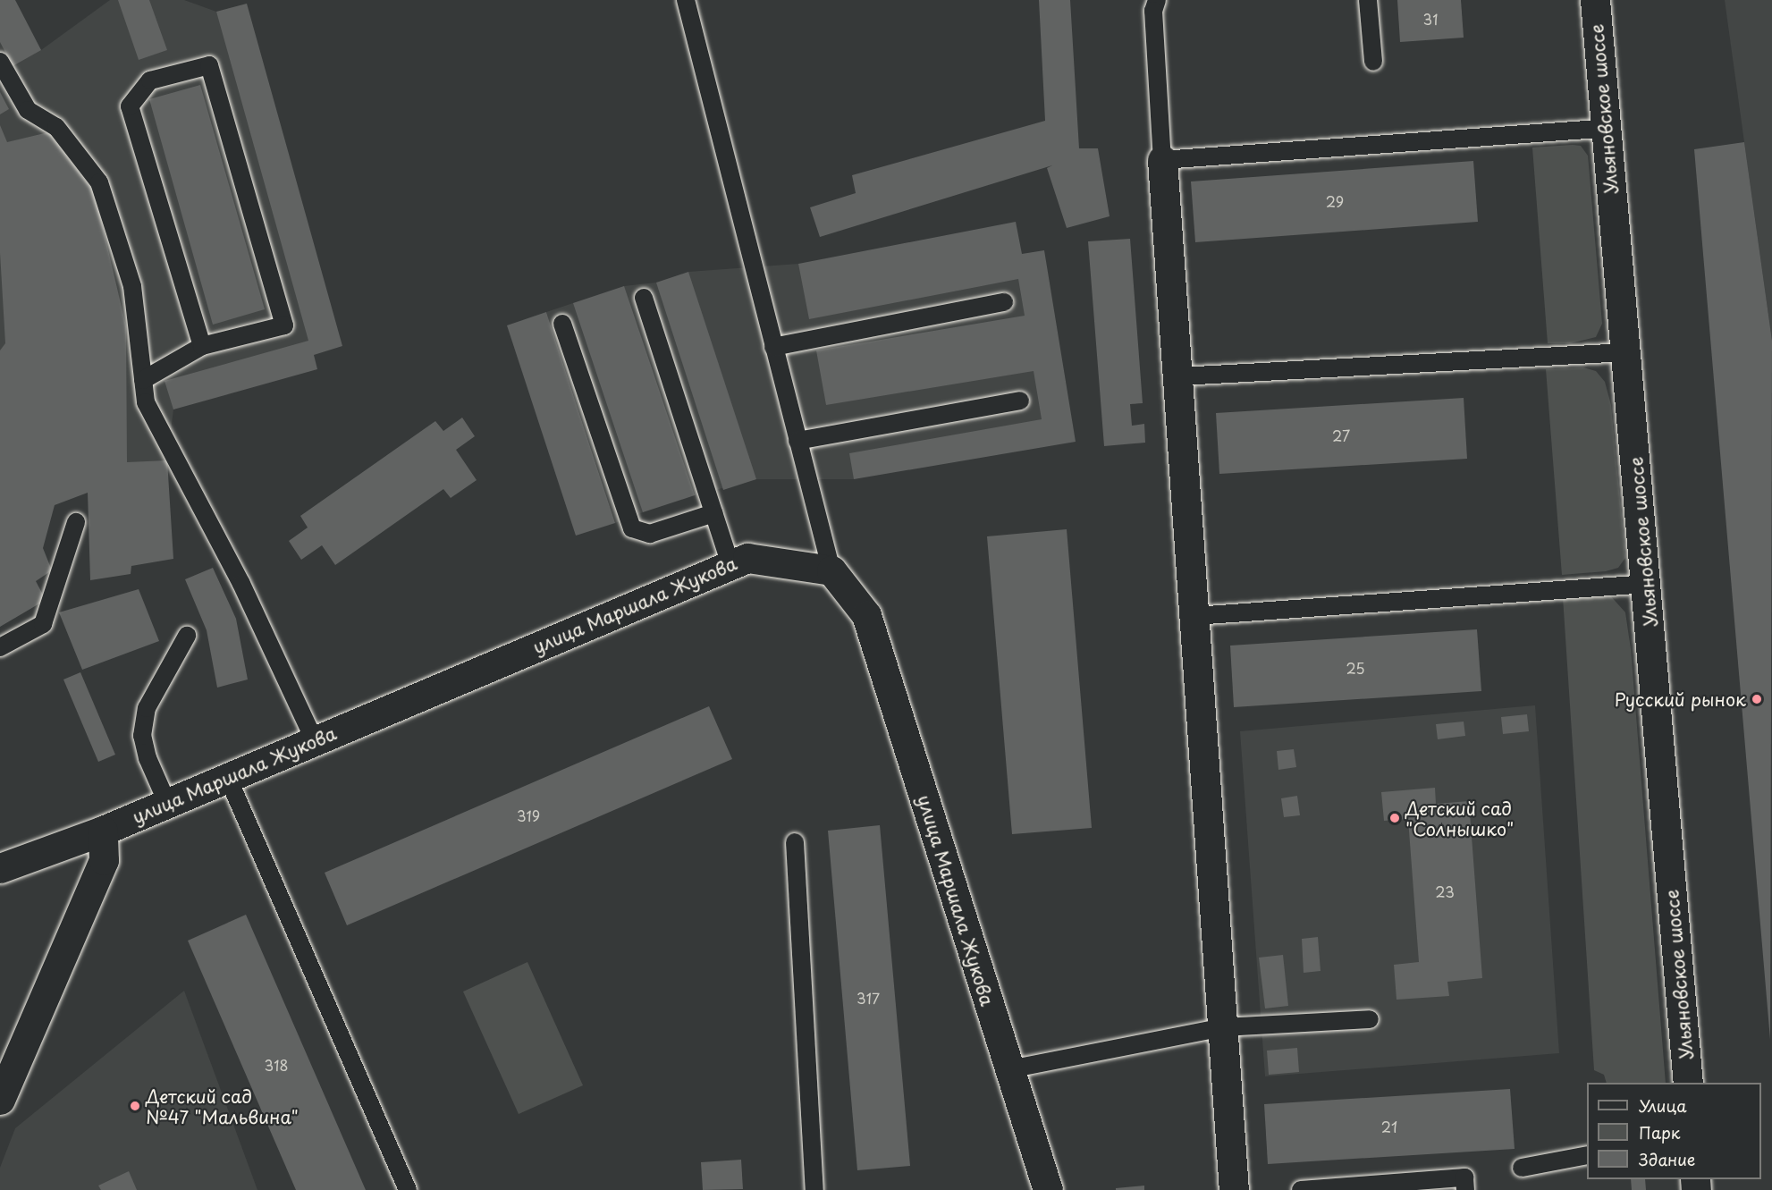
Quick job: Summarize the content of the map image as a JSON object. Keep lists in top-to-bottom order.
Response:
{
  "streets": {
    "street": ["Ульяновское шоссе", "улица Маршала Жукова"]
  },
  "places": ["Русский рынок", "Детский сад \"Солнышко\"", "Детский сад №47 \"Мальвина\""],
  "house_numbers": [
    "31",
    "29",
    "27",
    "25",
    "319",
    "23",
    "317",
    "318",
    "21"
  ],
  "legend": ["Улица", "Парк", "Здание"]
}
